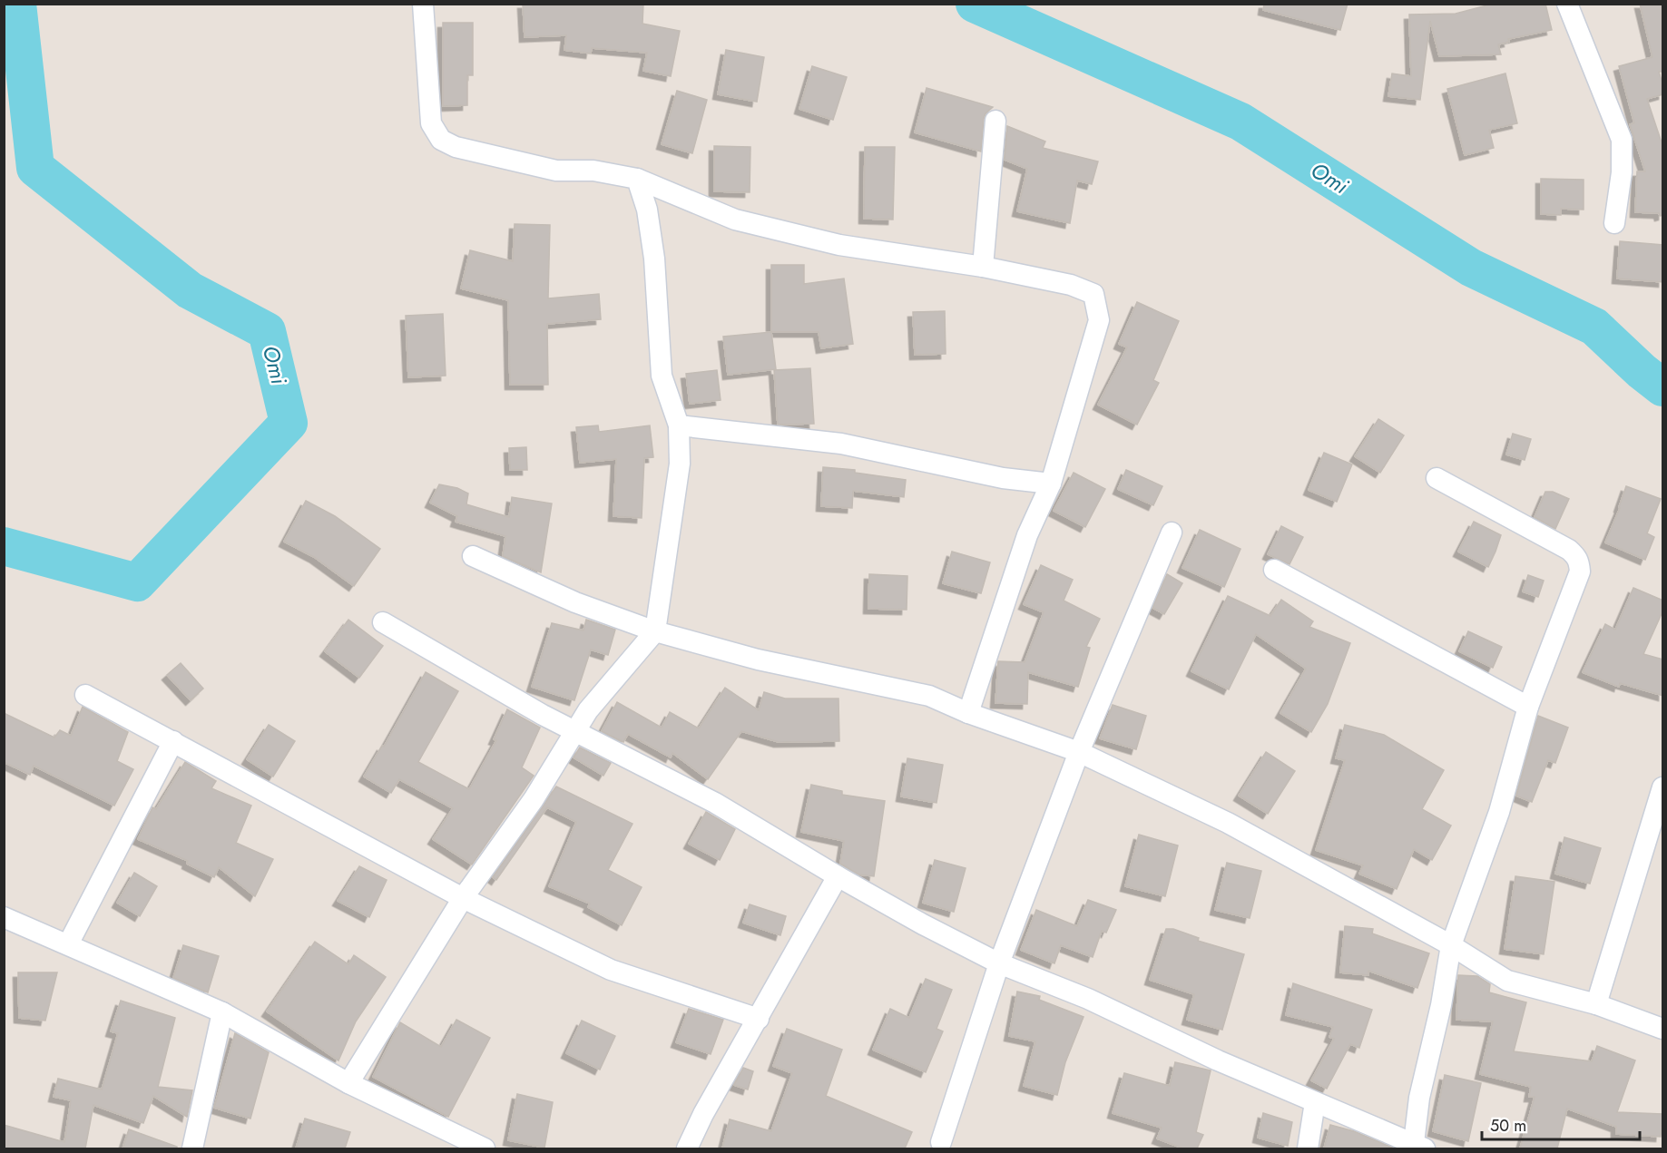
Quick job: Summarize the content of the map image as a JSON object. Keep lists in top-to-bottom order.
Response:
{
  "water": ["Omi"],
  "scale_bar": "50 m"
}
